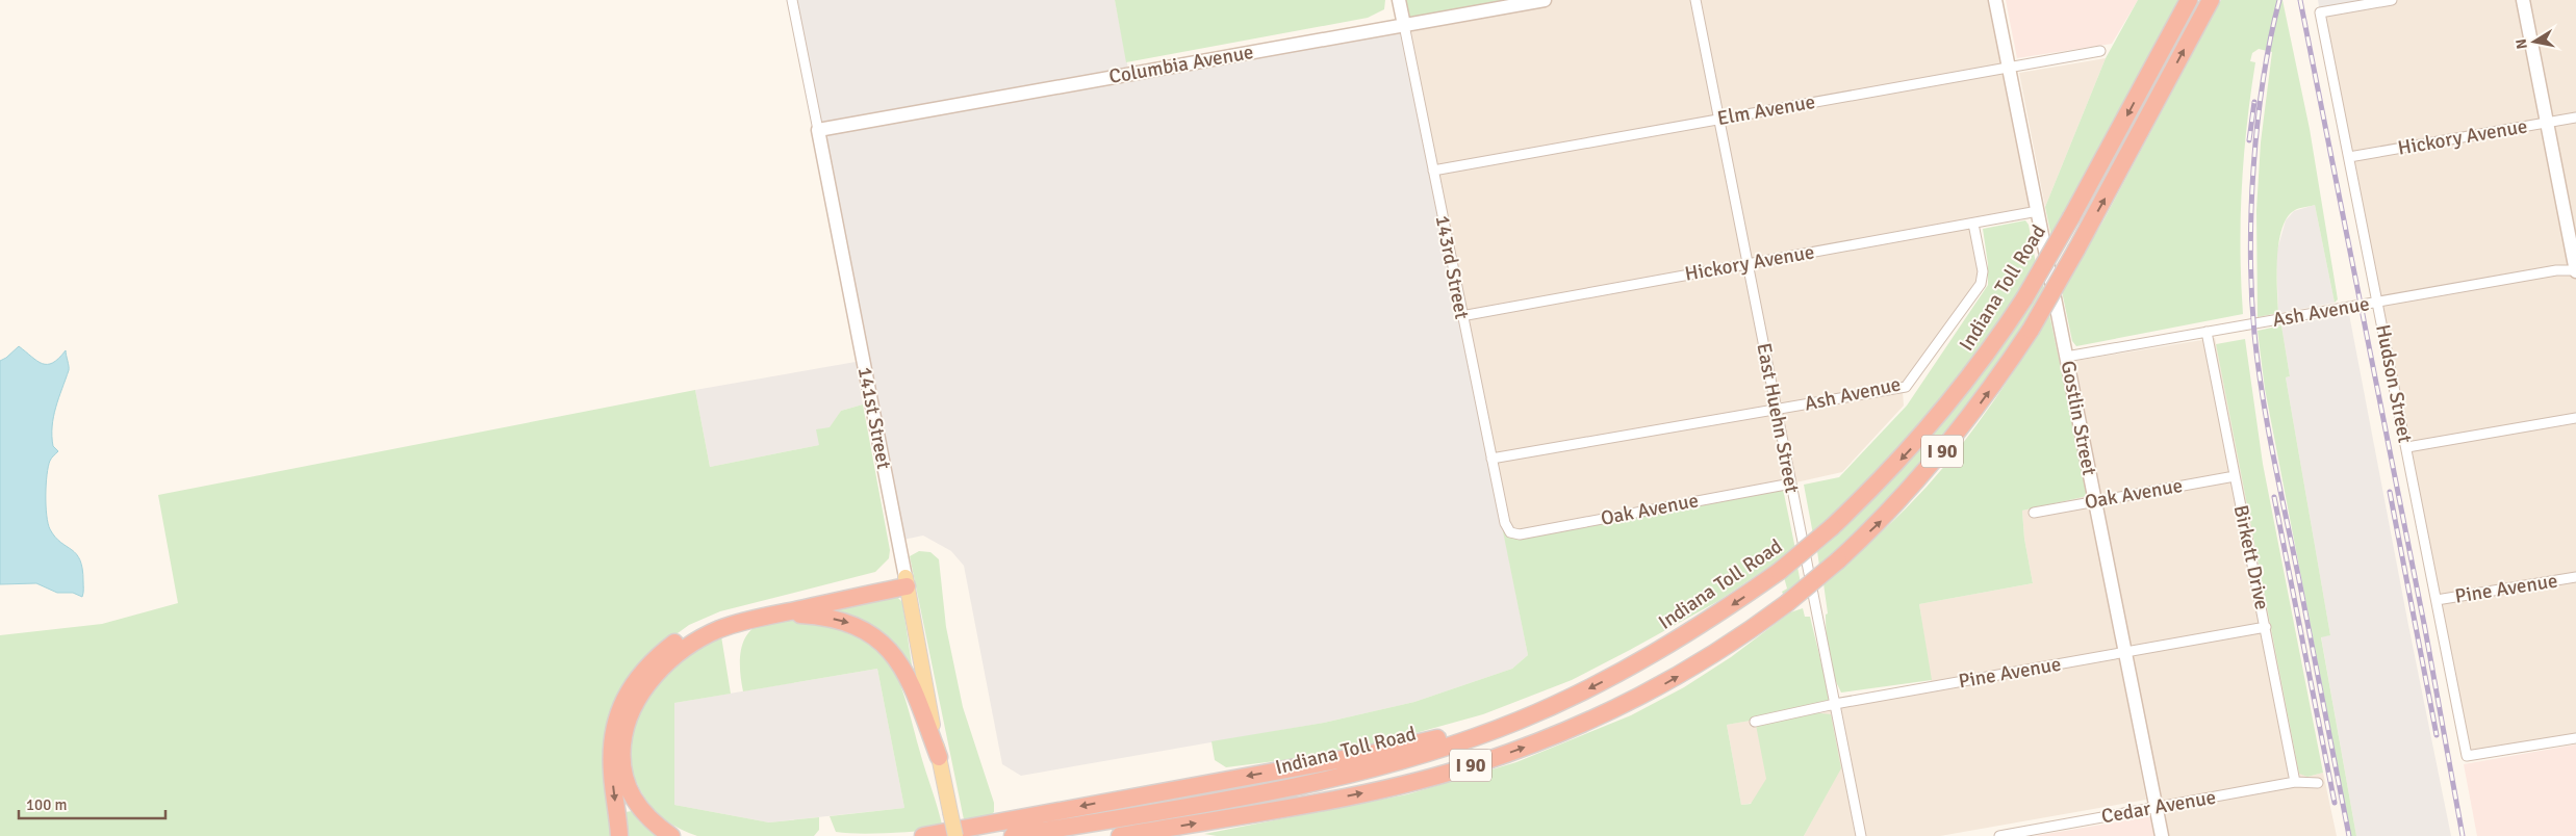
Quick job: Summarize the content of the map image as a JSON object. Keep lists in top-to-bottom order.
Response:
{
  "streets": {
    "highway": ["Indiana Toll Road", "I 90"],
    "main road": ["141st Street"],
    "street": [
      "Columbia Avenue",
      "Elm Avenue",
      "Hickory Avenue",
      "143rd Street",
      "Ash Avenue",
      "Hudson Street",
      "East Huehn Street",
      "Gostlin Street",
      "Oak Avenue",
      "Birkett Drive",
      "Pine Avenue",
      "Cedar Avenue"
    ]
  },
  "crossings": [
    ["Columbia Avenue", "143rd Street"],
    ["Columbia Avenue", "141st Street"],
    ["Elm Avenue", "143rd Street"],
    ["Elm Avenue", "East Huehn Street"],
    ["Elm Avenue", "Gostlin Street"],
    ["Hickory Avenue", "143rd Street"],
    ["Hickory Avenue", "Ash Avenue"],
    ["Hickory Avenue", "Hudson Street"],
    ["Hickory Avenue", "East Huehn Street"],
    ["Hickory Avenue", "Gostlin Street"],
    ["143rd Street", "Ash Avenue"],
    ["143rd Street", "Oak Avenue"],
    ["Ash Avenue", "Hudson Street"],
    ["Ash Avenue", "East Huehn Street"],
    ["Ash Avenue", "Gostlin Street"],
    ["Ash Avenue", "Birkett Drive"],
    ["Hudson Street", "Pine Avenue"],
    ["East Huehn Street", "Oak Avenue"],
    ["East Huehn Street", "Pine Avenue"],
    ["Gostlin Street", "Oak Avenue"],
    ["Gostlin Street", "Pine Avenue"],
    ["Gostlin Street", "Cedar Avenue"],
    ["Oak Avenue", "Birkett Drive"],
    ["Birkett Drive", "Pine Avenue"],
    ["Birkett Drive", "Cedar Avenue"]
  ],
  "scale_bar": "100 m",
  "north": "left"
}
